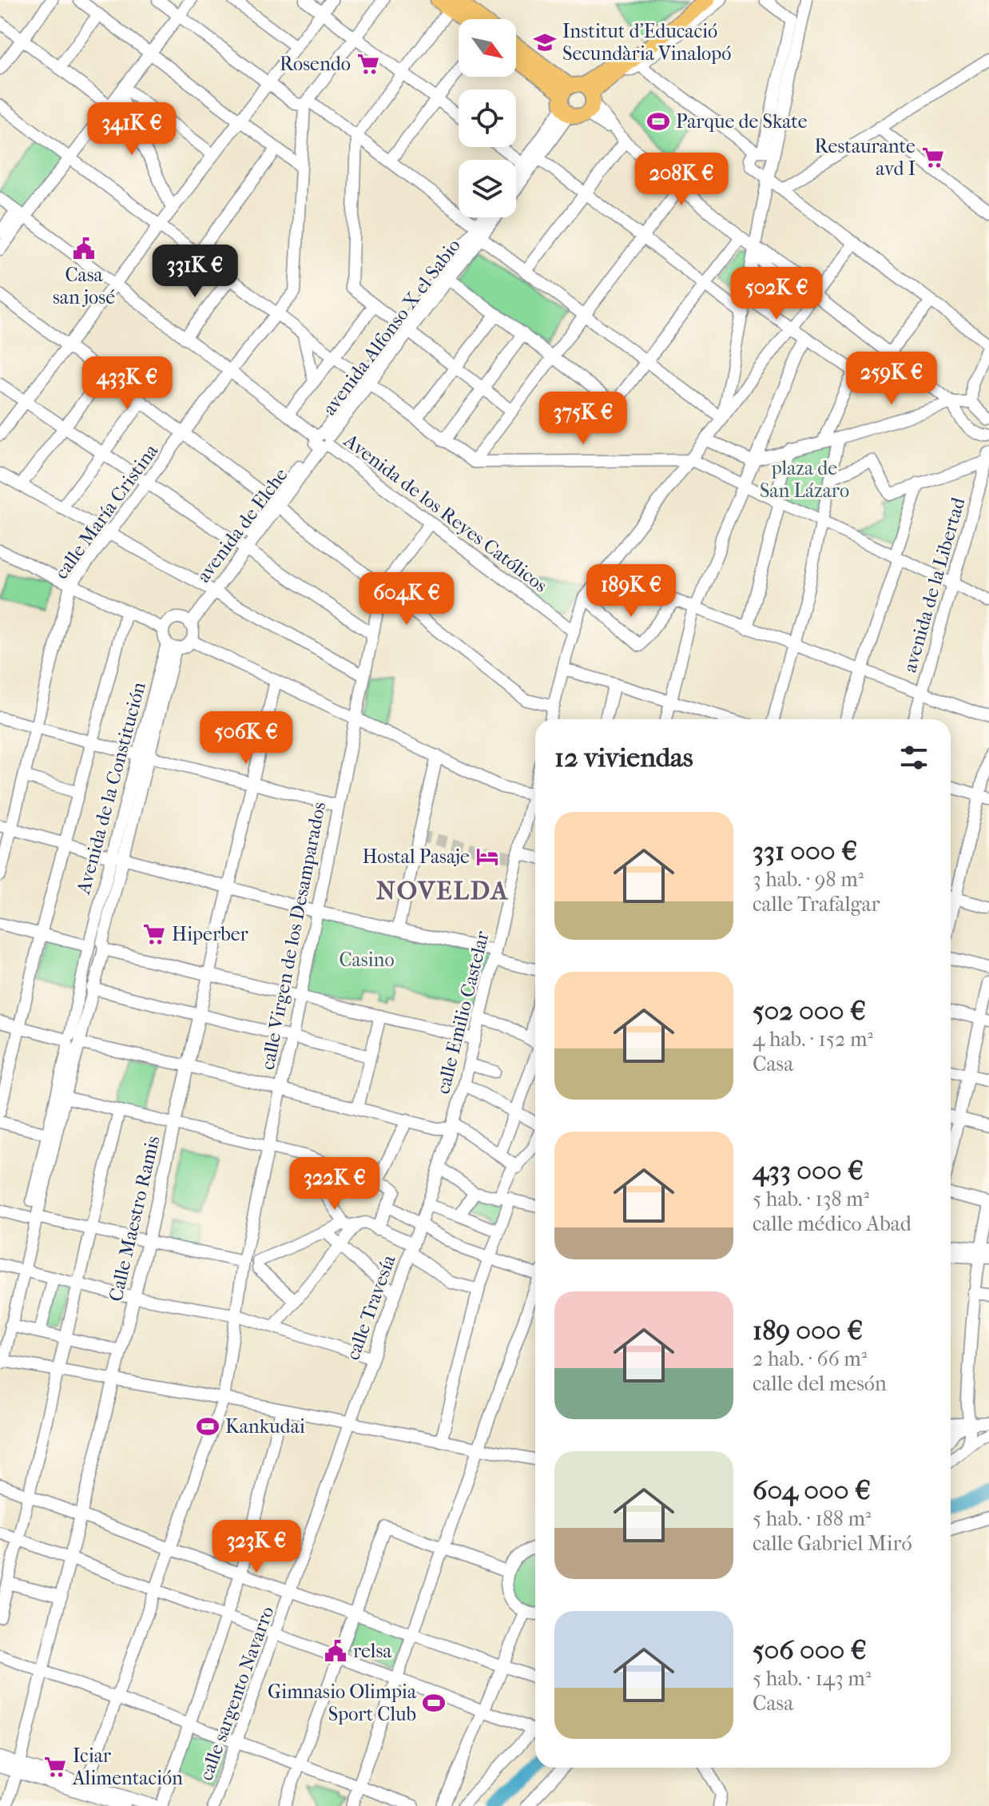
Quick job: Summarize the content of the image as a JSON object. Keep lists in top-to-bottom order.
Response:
{
  "streets": {
    "street": [
      "avenida Alfonso X el Sabio",
      "calle María Cristina",
      "Avenida de los Reyes Católicos",
      "avenida de Elche",
      "avenida de la Libertad",
      "Avenida de la Constitución",
      "calle Virgen de los Desamparados",
      "calle Emilio Castelar",
      "Calle Maestro Ramis",
      "calle Travesía",
      "calle sargento Navarro"
    ]
  },
  "crossings": [
    ["avenida Alfonso X el Sabio", "Avenida de los Reyes Católicos"],
    ["avenida Alfonso X el Sabio", "avenida de Elche"],
    ["calle María Cristina", "Avenida de los Reyes Católicos"],
    ["Avenida de los Reyes Católicos", "avenida de Elche"],
    ["Avenida de los Reyes Católicos", "calle Virgen de los Desamparados"],
    ["avenida de Elche", "Avenida de la Constitución"],
    ["calle Emilio Castelar", "calle Travesía"],
    ["calle Travesía", "calle sargento Navarro"]
  ],
  "districts": ["NOVELDA"],
  "parks": ["plaza de San Lázaro", "Casino"],
  "places": {
    "school or university": ["Institut d'Educació Secundària Vinalopó"],
    "supermarket": [
      "Rosendo",
      "Restaurante avd I",
      "Hiperber",
      "Iciar Alimentación"
    ],
    "sports": ["Parque de Skate", "Kankudai", "Gimnasio Olimpia Sport Club"],
    "public building": ["Casa san josé", "relsa"],
    "hotel": ["Hostal Pasaje"]
  },
  "north": "bottom right",
  "page": {
    "price": [
      "341K €",
      "208K €",
      "331K €",
      "502K €",
      "259K €",
      "433K €",
      "375K €",
      "189K €",
      "604K €",
      "506K €",
      "322K €",
      "323K €"
    ],
    "heading": "12 viviendas",
    "list": [
      {
        "name": "331 000 €",
        "note": "3 hab. · 98 m² · calle Trafalgar"
      },
      {
        "name": "502 000 €",
        "note": "4 hab. · 152 m² · Casa"
      },
      {
        "name": "433 000 €",
        "note": "5 hab. · 138 m² · calle médico Abad"
      },
      {
        "name": "189 000 €",
        "note": "2 hab. · 66 m² · calle del mesón"
      },
      {
        "name": "604 000 €",
        "note": "5 hab. · 188 m² · calle Gabriel Miró"
      },
      {
        "name": "506 000 €",
        "note": "5 hab. · 143 m² · Casa"
      }
    ]
  }
}
